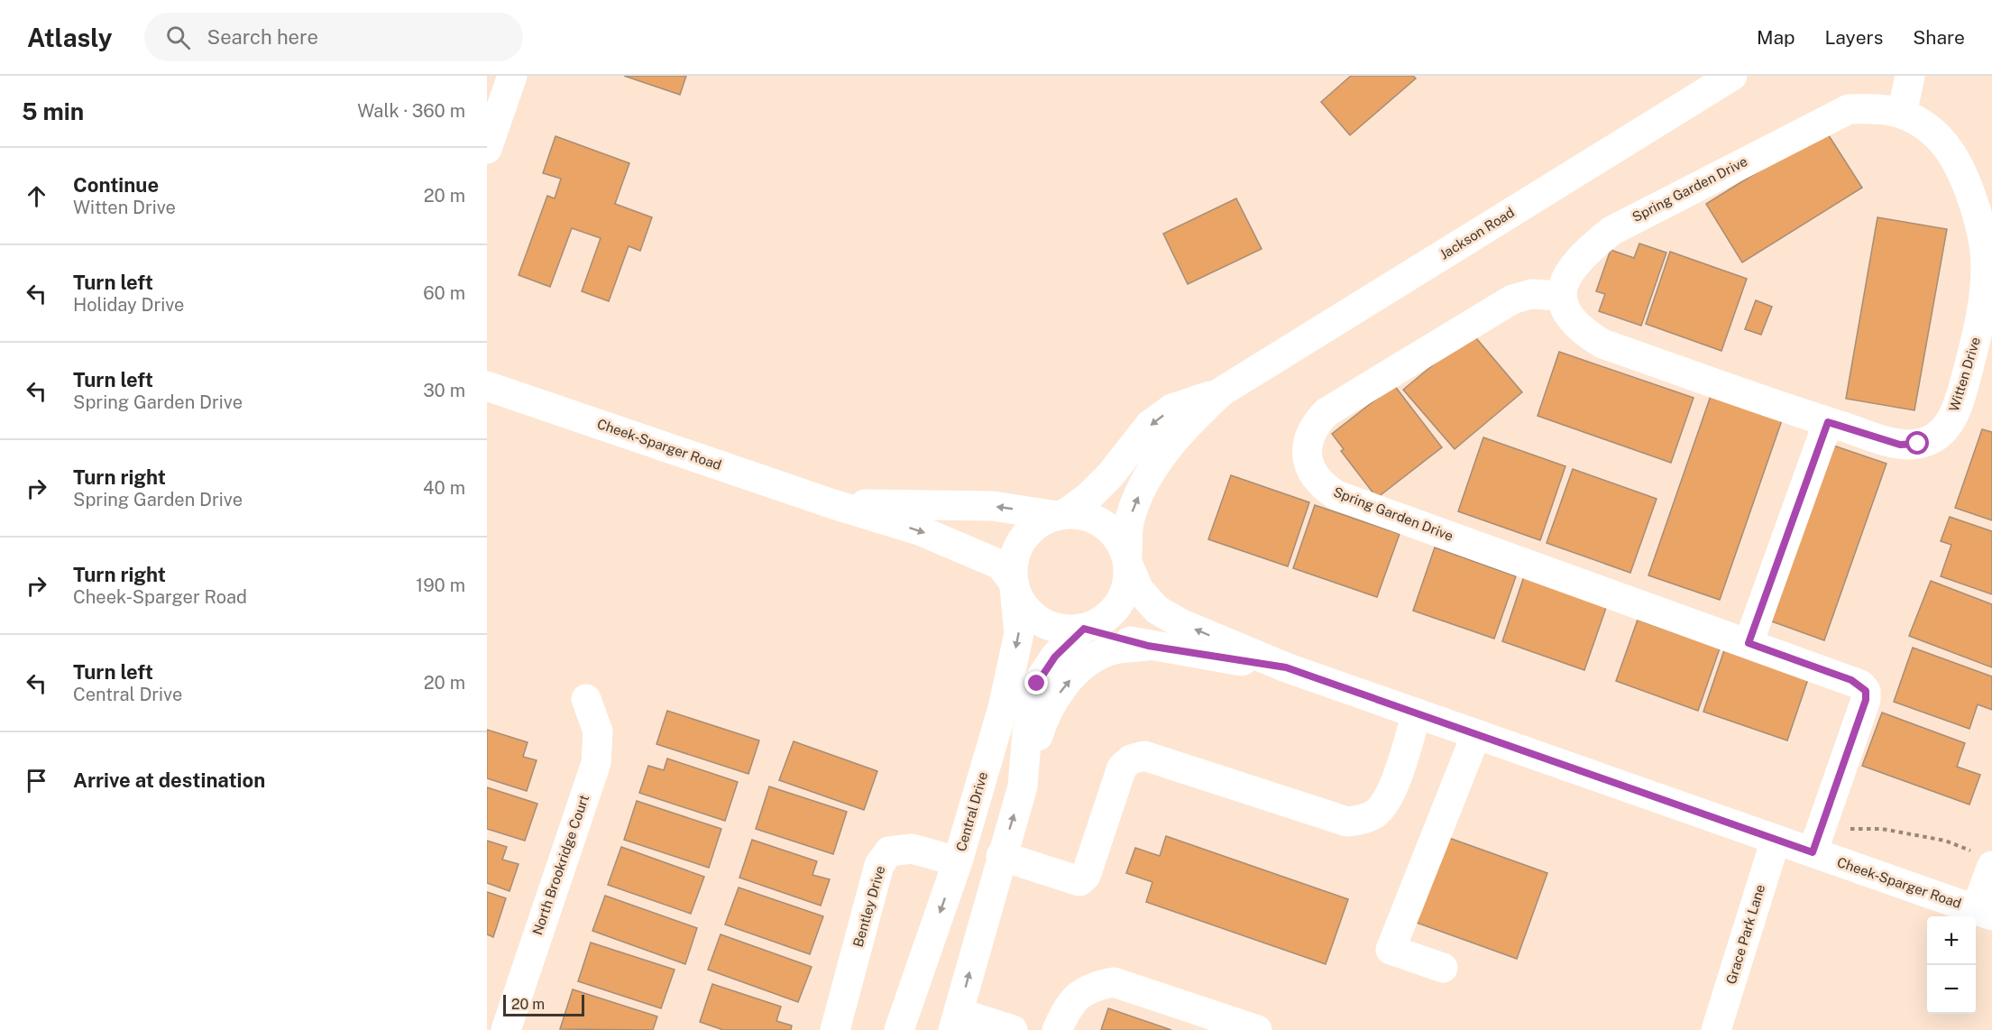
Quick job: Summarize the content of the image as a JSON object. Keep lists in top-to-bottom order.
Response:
{
  "streets": {
    "main road": [
      "Spring Garden Drive",
      "Jackson Road",
      "Witten Drive",
      "Cheek-Sparger Road",
      "Central Drive",
      "North Brookridge Court",
      "Bentley Drive",
      "Grace Park Lane"
    ]
  },
  "crossings": [
    ["Spring Garden Drive", "Witten Drive"],
    ["Spring Garden Drive", "Cheek-Sparger Road"],
    ["Jackson Road", "Cheek-Sparger Road"],
    ["Jackson Road", "Central Drive"],
    ["Cheek-Sparger Road", "Central Drive"],
    ["Cheek-Sparger Road", "Grace Park Lane"],
    ["Central Drive", "Bentley Drive"]
  ],
  "scale_bar": "20 m",
  "page": {
    "header": "Atlasly",
    "search": "Search here",
    "nav": ["Map", "Layers", "Share"],
    "heading": ["5 min", "Walk · 360 m"],
    "list": [
      ["Continue", "Witten Drive", "20 m"],
      ["Turn left", "Holiday Drive", "60 m"],
      ["Turn left", "Spring Garden Drive", "30 m"],
      ["Turn right", "Spring Garden Drive", "40 m"],
      ["Turn right", "Cheek-Sparger Road", "190 m"],
      ["Turn left", "Central Drive", "20 m"],
      "Arrive at destination"
    ],
    "map_buttons": ["+", "−"],
    "scale": "20 m"
  }
}
